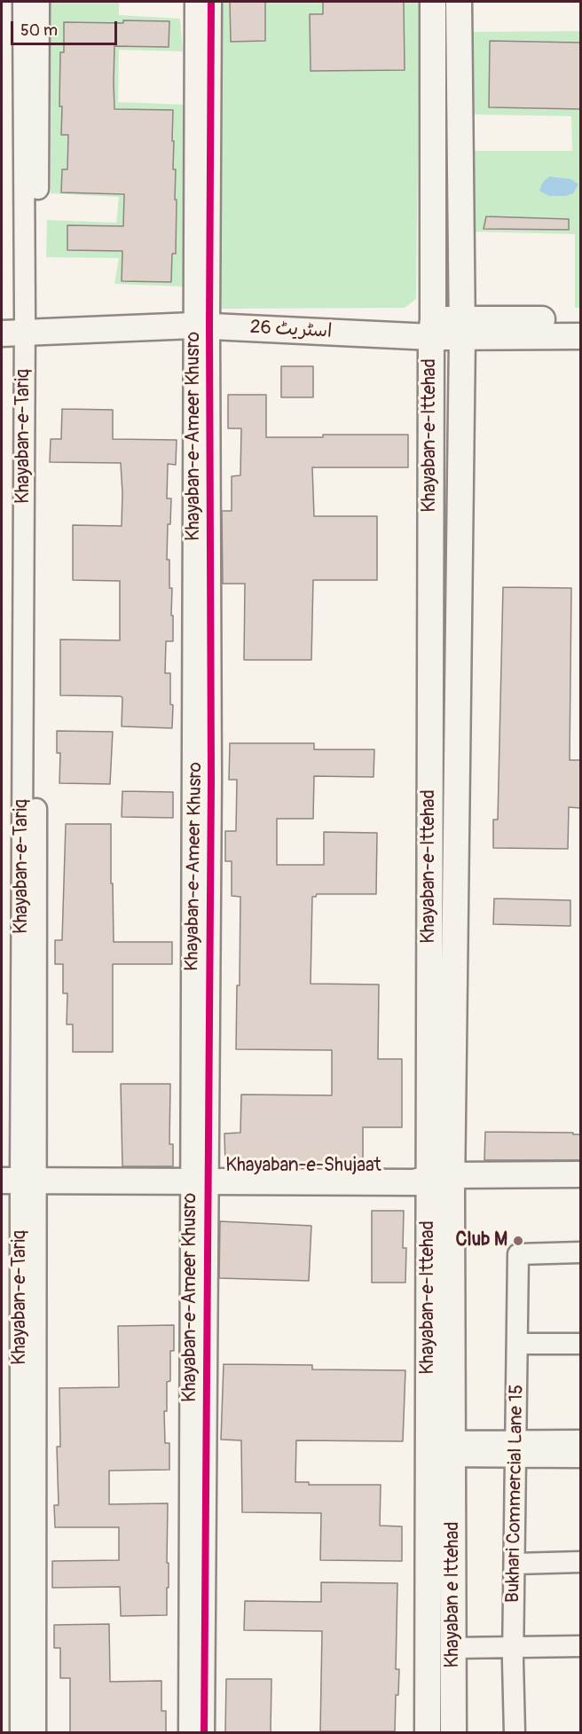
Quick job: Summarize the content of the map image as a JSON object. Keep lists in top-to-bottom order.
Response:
{
  "streets": {
    "main road": [
      "اسٹریٹ 26",
      "Khayaban-e-Ittehad",
      "Khayaban-e-Shujaat",
      "Khayaban e Ittehad"
    ],
    "street": ["Khayaban-e-Tariq", "Khayaban-e-Ameer Khusro", "Bukhari Commercial Lane 15"]
  },
  "crossings": [
    ["اسٹریٹ 26", "Khayaban-e-Ittehad"],
    ["اسٹریٹ 26", "Khayaban-e-Tariq"],
    ["اسٹریٹ 26", "Khayaban-e-Ameer Khusro"],
    ["Khayaban-e-Ittehad", "Khayaban-e-Shujaat"],
    ["Khayaban-e-Ittehad", "Khayaban e Ittehad"],
    ["Khayaban-e-Tariq", "Khayaban-e-Shujaat"],
    ["Khayaban-e-Ameer Khusro", "Khayaban-e-Shujaat"]
  ],
  "places": ["Club M"],
  "scale_bar": "50 m"
}
